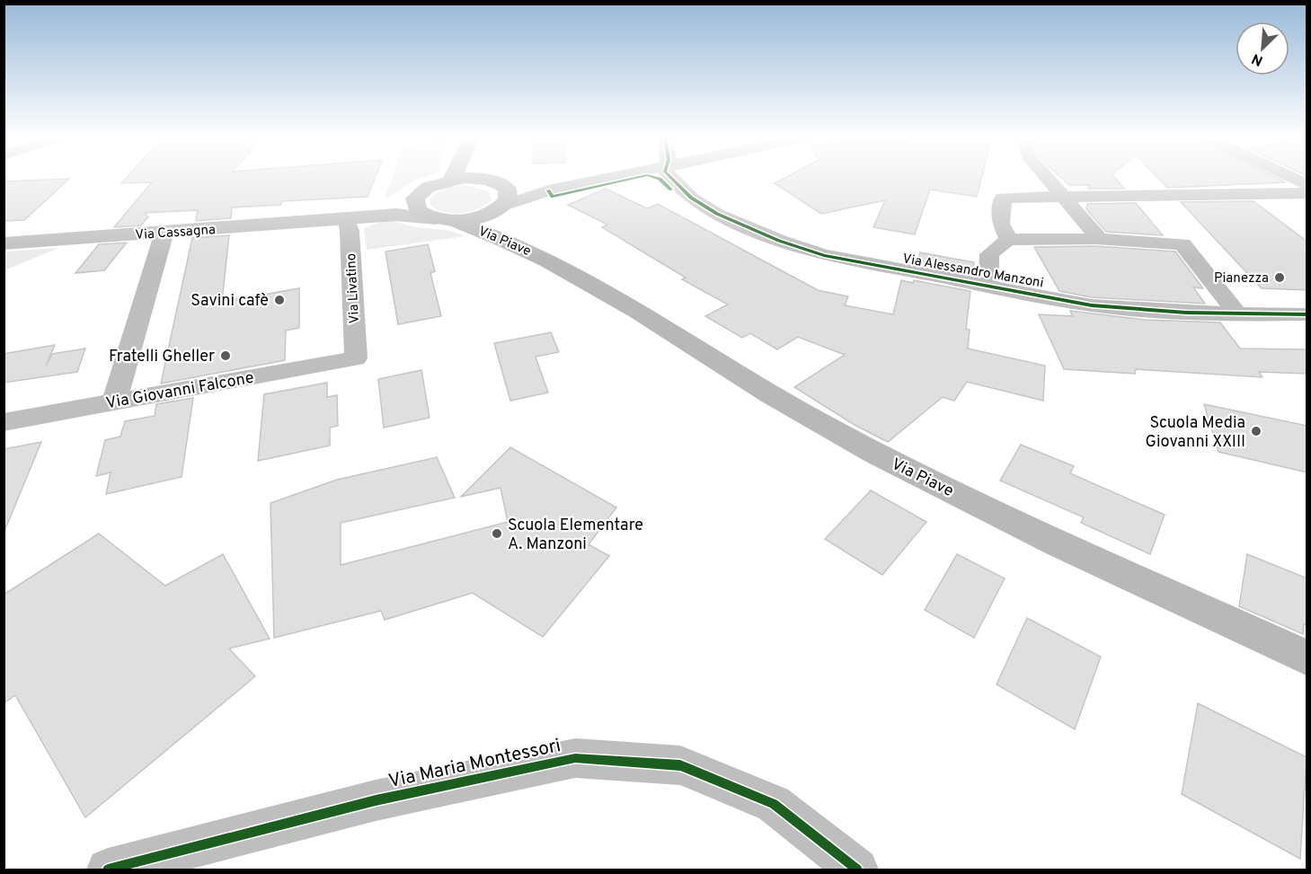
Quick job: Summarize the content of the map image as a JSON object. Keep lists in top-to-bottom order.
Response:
{
  "streets": {
    "main road": ["Via Piave"],
    "street": [
      "Via Cassagna",
      "Via Alessandro Manzoni",
      "Via Livatino",
      "Via Giovanni Falcone",
      "Via Maria Montessori"
    ]
  },
  "crossings": [
    ["Via Cassagna", "Via Piave"],
    ["Via Cassagna", "Via Livatino"],
    ["Via Livatino", "Via Giovanni Falcone"]
  ],
  "places": [
    "Pianezza",
    "Savini cafè",
    "Fratelli Gheller",
    "Scuola Media Giovanni XXIII",
    "Scuola Elementare A. Manzoni"
  ],
  "north": "bottom left"
}
